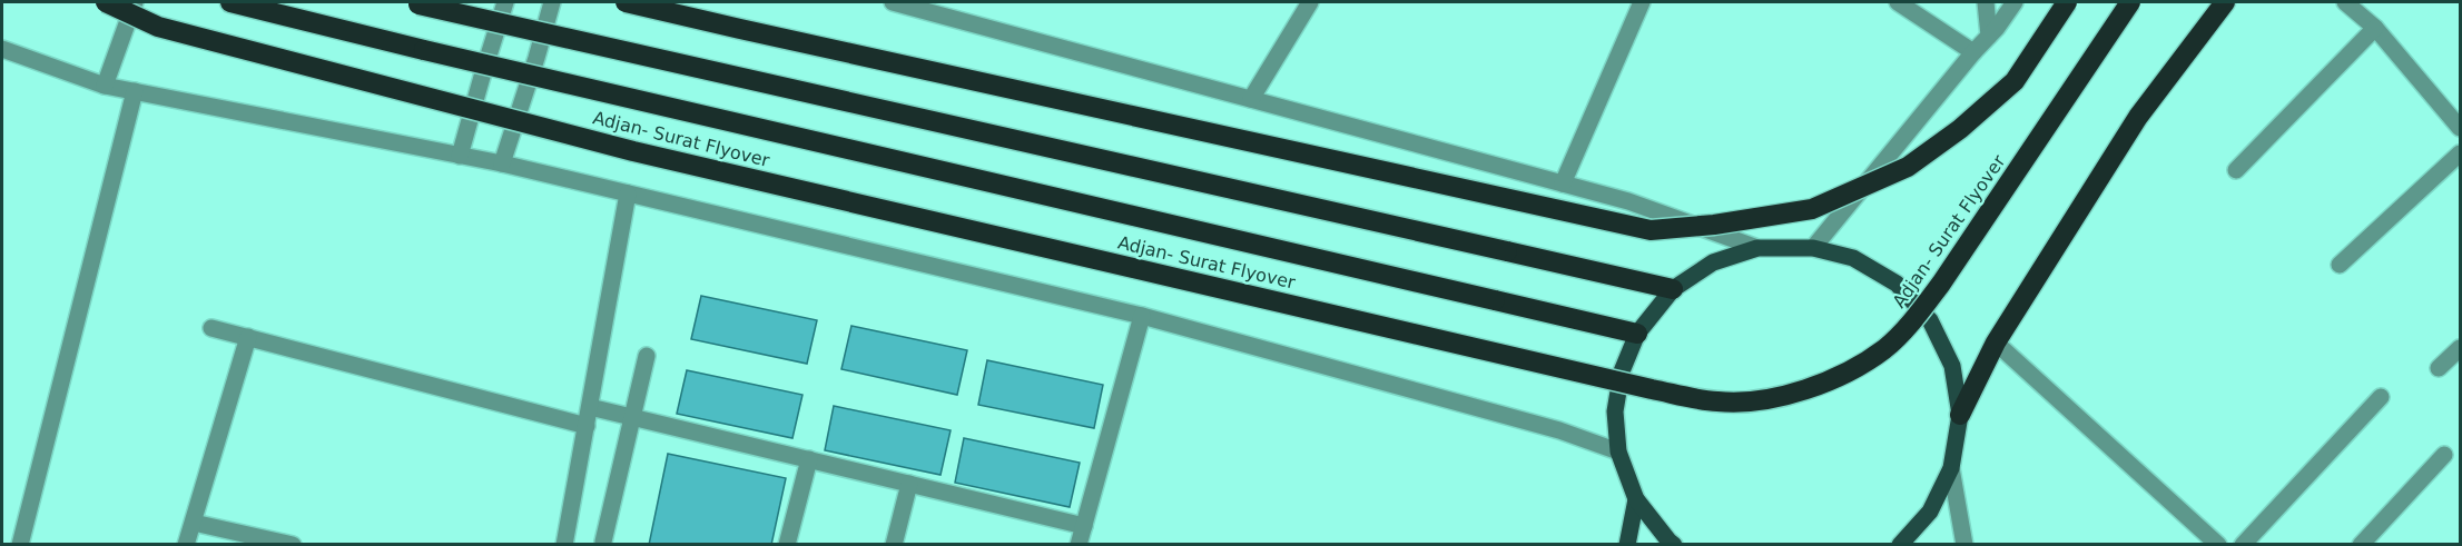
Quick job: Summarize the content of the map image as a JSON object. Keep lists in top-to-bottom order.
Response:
{
  "streets": {
    "highway": ["Adjan- Surat Flyover"]
  }
}
